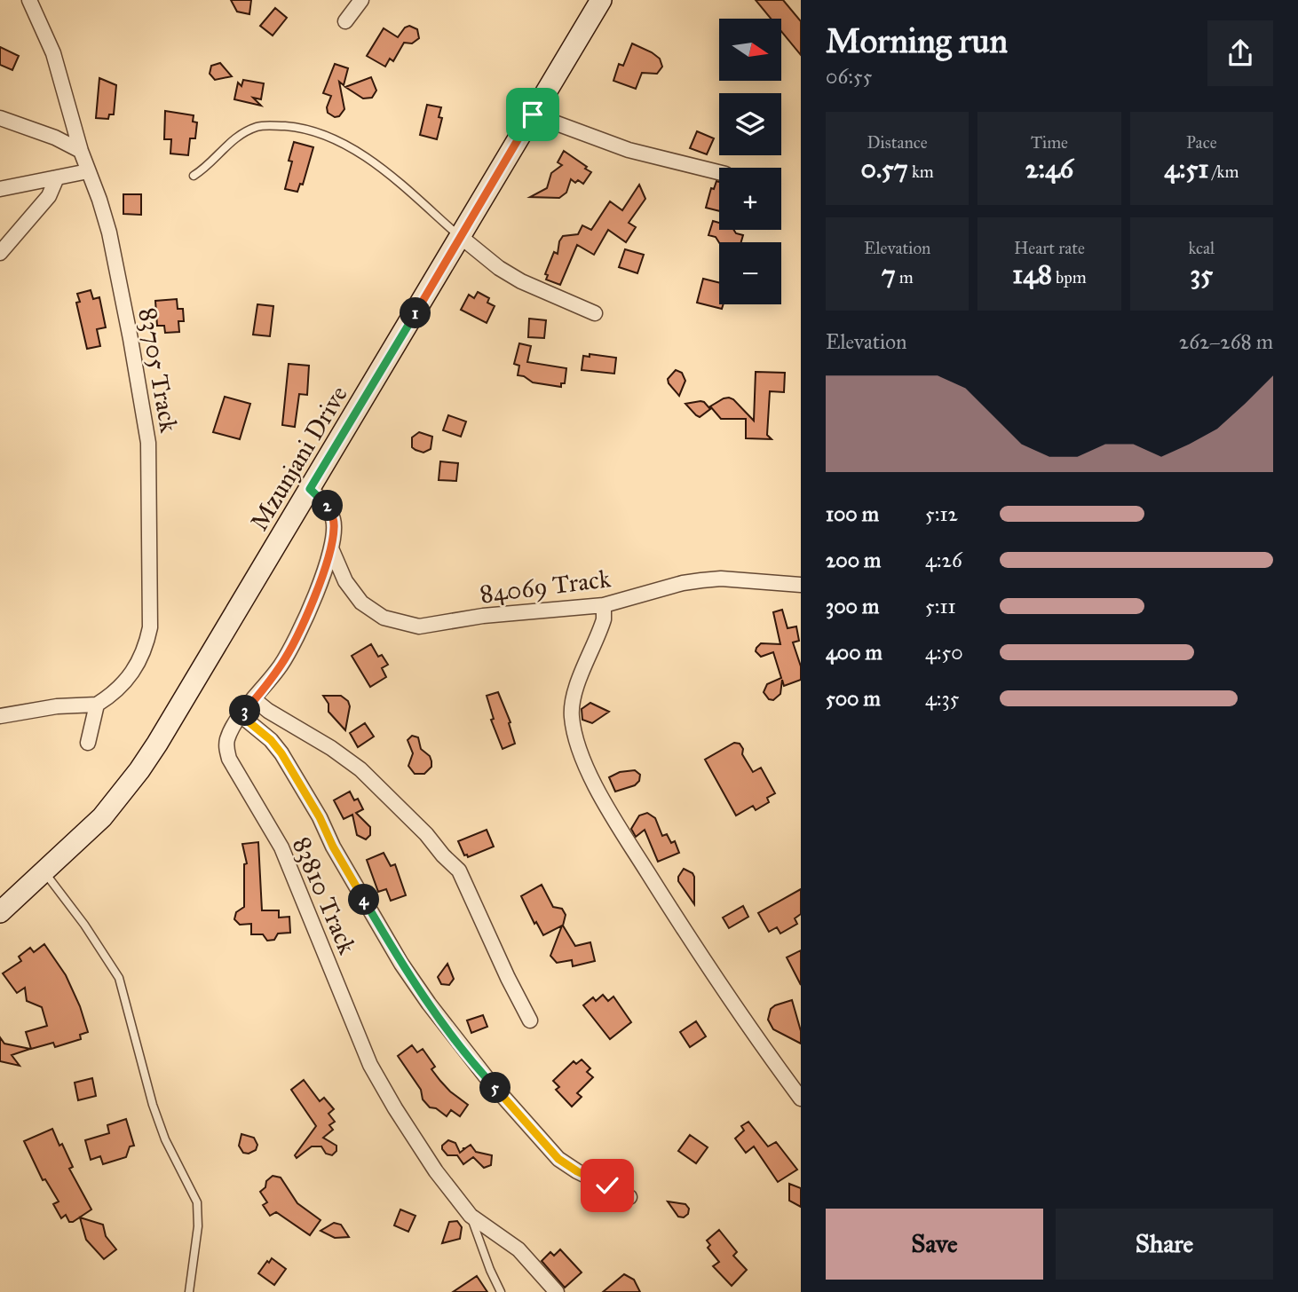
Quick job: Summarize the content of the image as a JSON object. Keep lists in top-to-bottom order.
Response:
{
  "streets": {
    "main road": ["Mzunjani Drive"],
    "street": ["83705 Track", "84069 Track", "83810 Track"]
  },
  "crossings": [
    ["Mzunjani Drive", "83810 Track"],
    ["84069 Track", "83810 Track"]
  ],
  "north": "right",
  "page": {
    "heading": ["Morning run", "06:55"],
    "map_buttons": ["+", "−"],
    "stats": [
      ["Distance", "0.57 km"],
      ["Time", "2:46"],
      ["Pace", "4:51 /km"],
      ["Elevation", "7 m"],
      ["Heart rate", "148 bpm"],
      ["kcal", "35"]
    ],
    "pins": [
      "1",
      "2",
      "3",
      "4",
      "5"
    ],
    "chart": ["Elevation", "262–268 m"],
    "list": [
      {
        "name": "100 m",
        "note": "5:12"
      },
      {
        "name": "200 m",
        "note": "4:26"
      },
      {
        "name": "300 m",
        "note": "5:11"
      },
      {
        "name": "400 m",
        "note": "4:50"
      },
      {
        "name": "500 m",
        "note": "4:35"
      }
    ],
    "buttons": ["Save", "Share"]
  }
}
